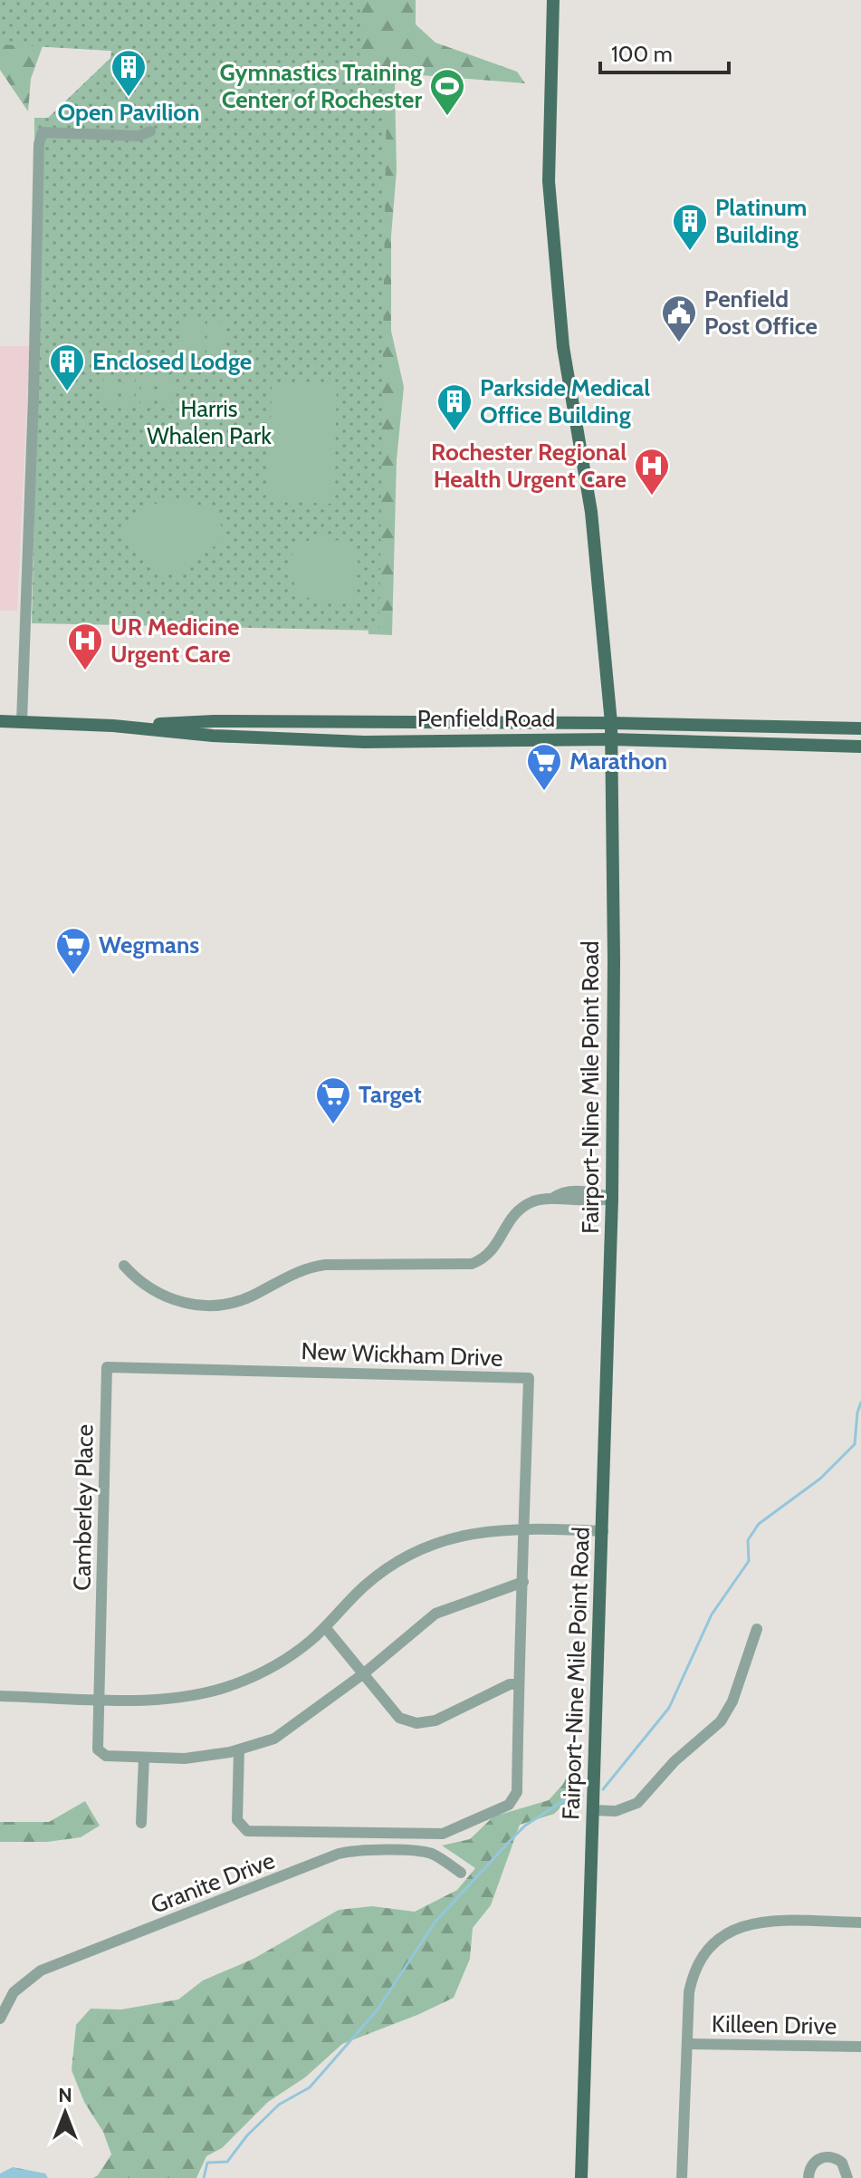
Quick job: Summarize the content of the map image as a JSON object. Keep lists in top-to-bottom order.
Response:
{
  "streets": {
    "main road": ["Penfield Road", "Fairport-Nine Mile Point Road"],
    "street": [
      "New Wickham Drive",
      "Camberley Place",
      "Granite Drive",
      "Killeen Drive"
    ]
  },
  "crossings": [
    ["Penfield Road", "Fairport-Nine Mile Point Road"],
    ["New Wickham Drive", "Camberley Place"]
  ],
  "parks": ["Harris Whalen Park"],
  "places": {
    "building": [
      "Open Pavilion",
      "Platinum Building",
      "Enclosed Lodge",
      "Parkside Medical Office Building"
    ],
    "sports": ["Gymnastics Training Center of Rochester"],
    "public building": ["Penfield Post Office"],
    "hospital": ["Rochester Regional Health Urgent Care", "UR Medicine Urgent Care"],
    "supermarket": ["Marathon", "Wegmans", "Target"]
  },
  "scale_bar": "100 m",
  "north": "top"
}
